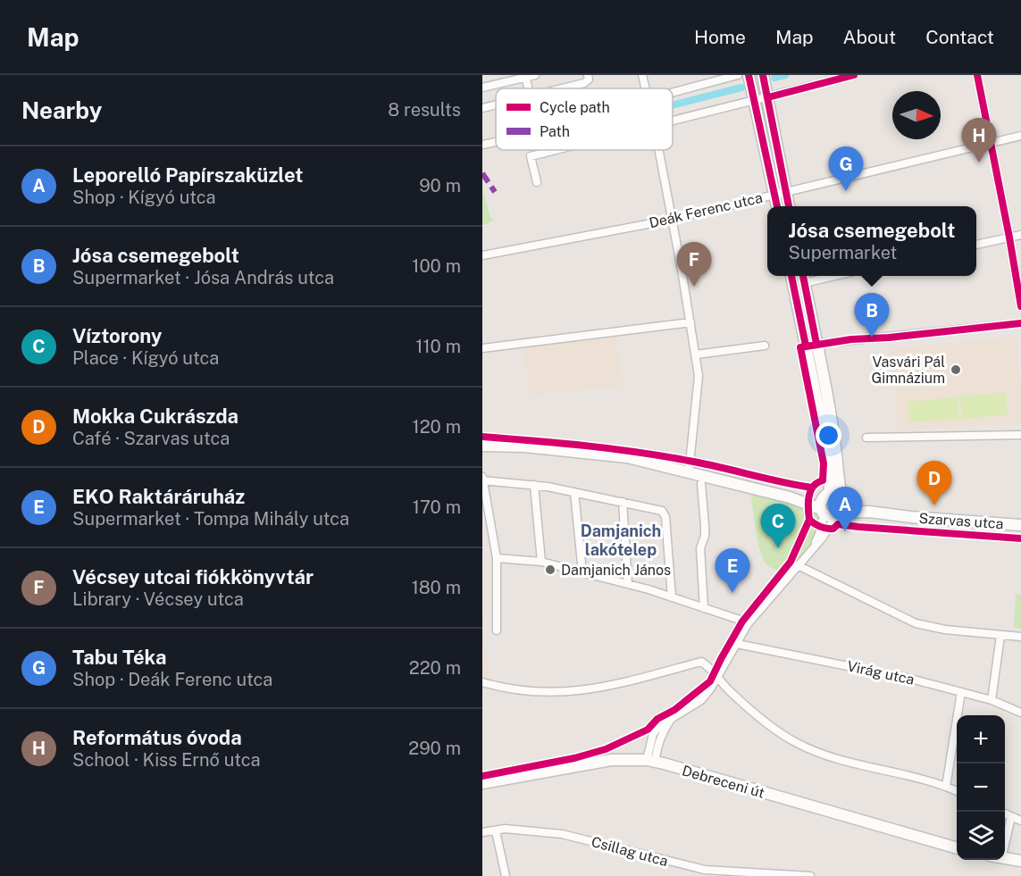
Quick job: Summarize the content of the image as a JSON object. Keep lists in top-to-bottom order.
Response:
{
  "streets": {
    "street": [
      "Deák Ferenc utca",
      "Szarvas utca",
      "Virág utca",
      "Debreceni út",
      "Csillag utca"
    ]
  },
  "districts": ["Damjanich lakótelep"],
  "places": ["Vasvári Pál Gimnázium", "Damjanich János"],
  "legend": ["Cycle path", "Path"],
  "north": "right",
  "page": {
    "header": "Map",
    "nav": [
      "Home",
      "Map",
      "About",
      "Contact"
    ],
    "heading": ["Nearby", "8 results"],
    "pins": [
      "H",
      "G",
      "F",
      "B",
      "D",
      "A",
      "C",
      "E"
    ],
    "list": [
      {
        "mark": "A",
        "name": "Leporelló Papírszaküzlet",
        "note": "Shop · Kígyó utca",
        "value": "90 m"
      },
      {
        "mark": "B",
        "name": "Jósa csemegebolt",
        "note": "Supermarket · Jósa András utca",
        "value": "100 m"
      },
      {
        "mark": "C",
        "name": "Víztorony",
        "note": "Place · Kígyó utca",
        "value": "110 m"
      },
      {
        "mark": "D",
        "name": "Mokka Cukrászda",
        "note": "Café · Szarvas utca",
        "value": "120 m"
      },
      {
        "mark": "E",
        "name": "EKO Raktáráruház",
        "note": "Supermarket · Tompa Mihály utca",
        "value": "170 m"
      },
      {
        "mark": "F",
        "name": "Vécsey utcai fiókkönyvtár",
        "note": "Library · Vécsey utca",
        "value": "180 m"
      },
      {
        "mark": "G",
        "name": "Tabu Téka",
        "note": "Shop · Deák Ferenc utca",
        "value": "220 m"
      },
      {
        "mark": "H",
        "name": "Református óvoda",
        "note": "School · Kiss Ernő utca",
        "value": "290 m"
      }
    ],
    "popup": ["Jósa csemegebolt", "Supermarket"],
    "map_buttons": ["+", "−"]
  }
}
